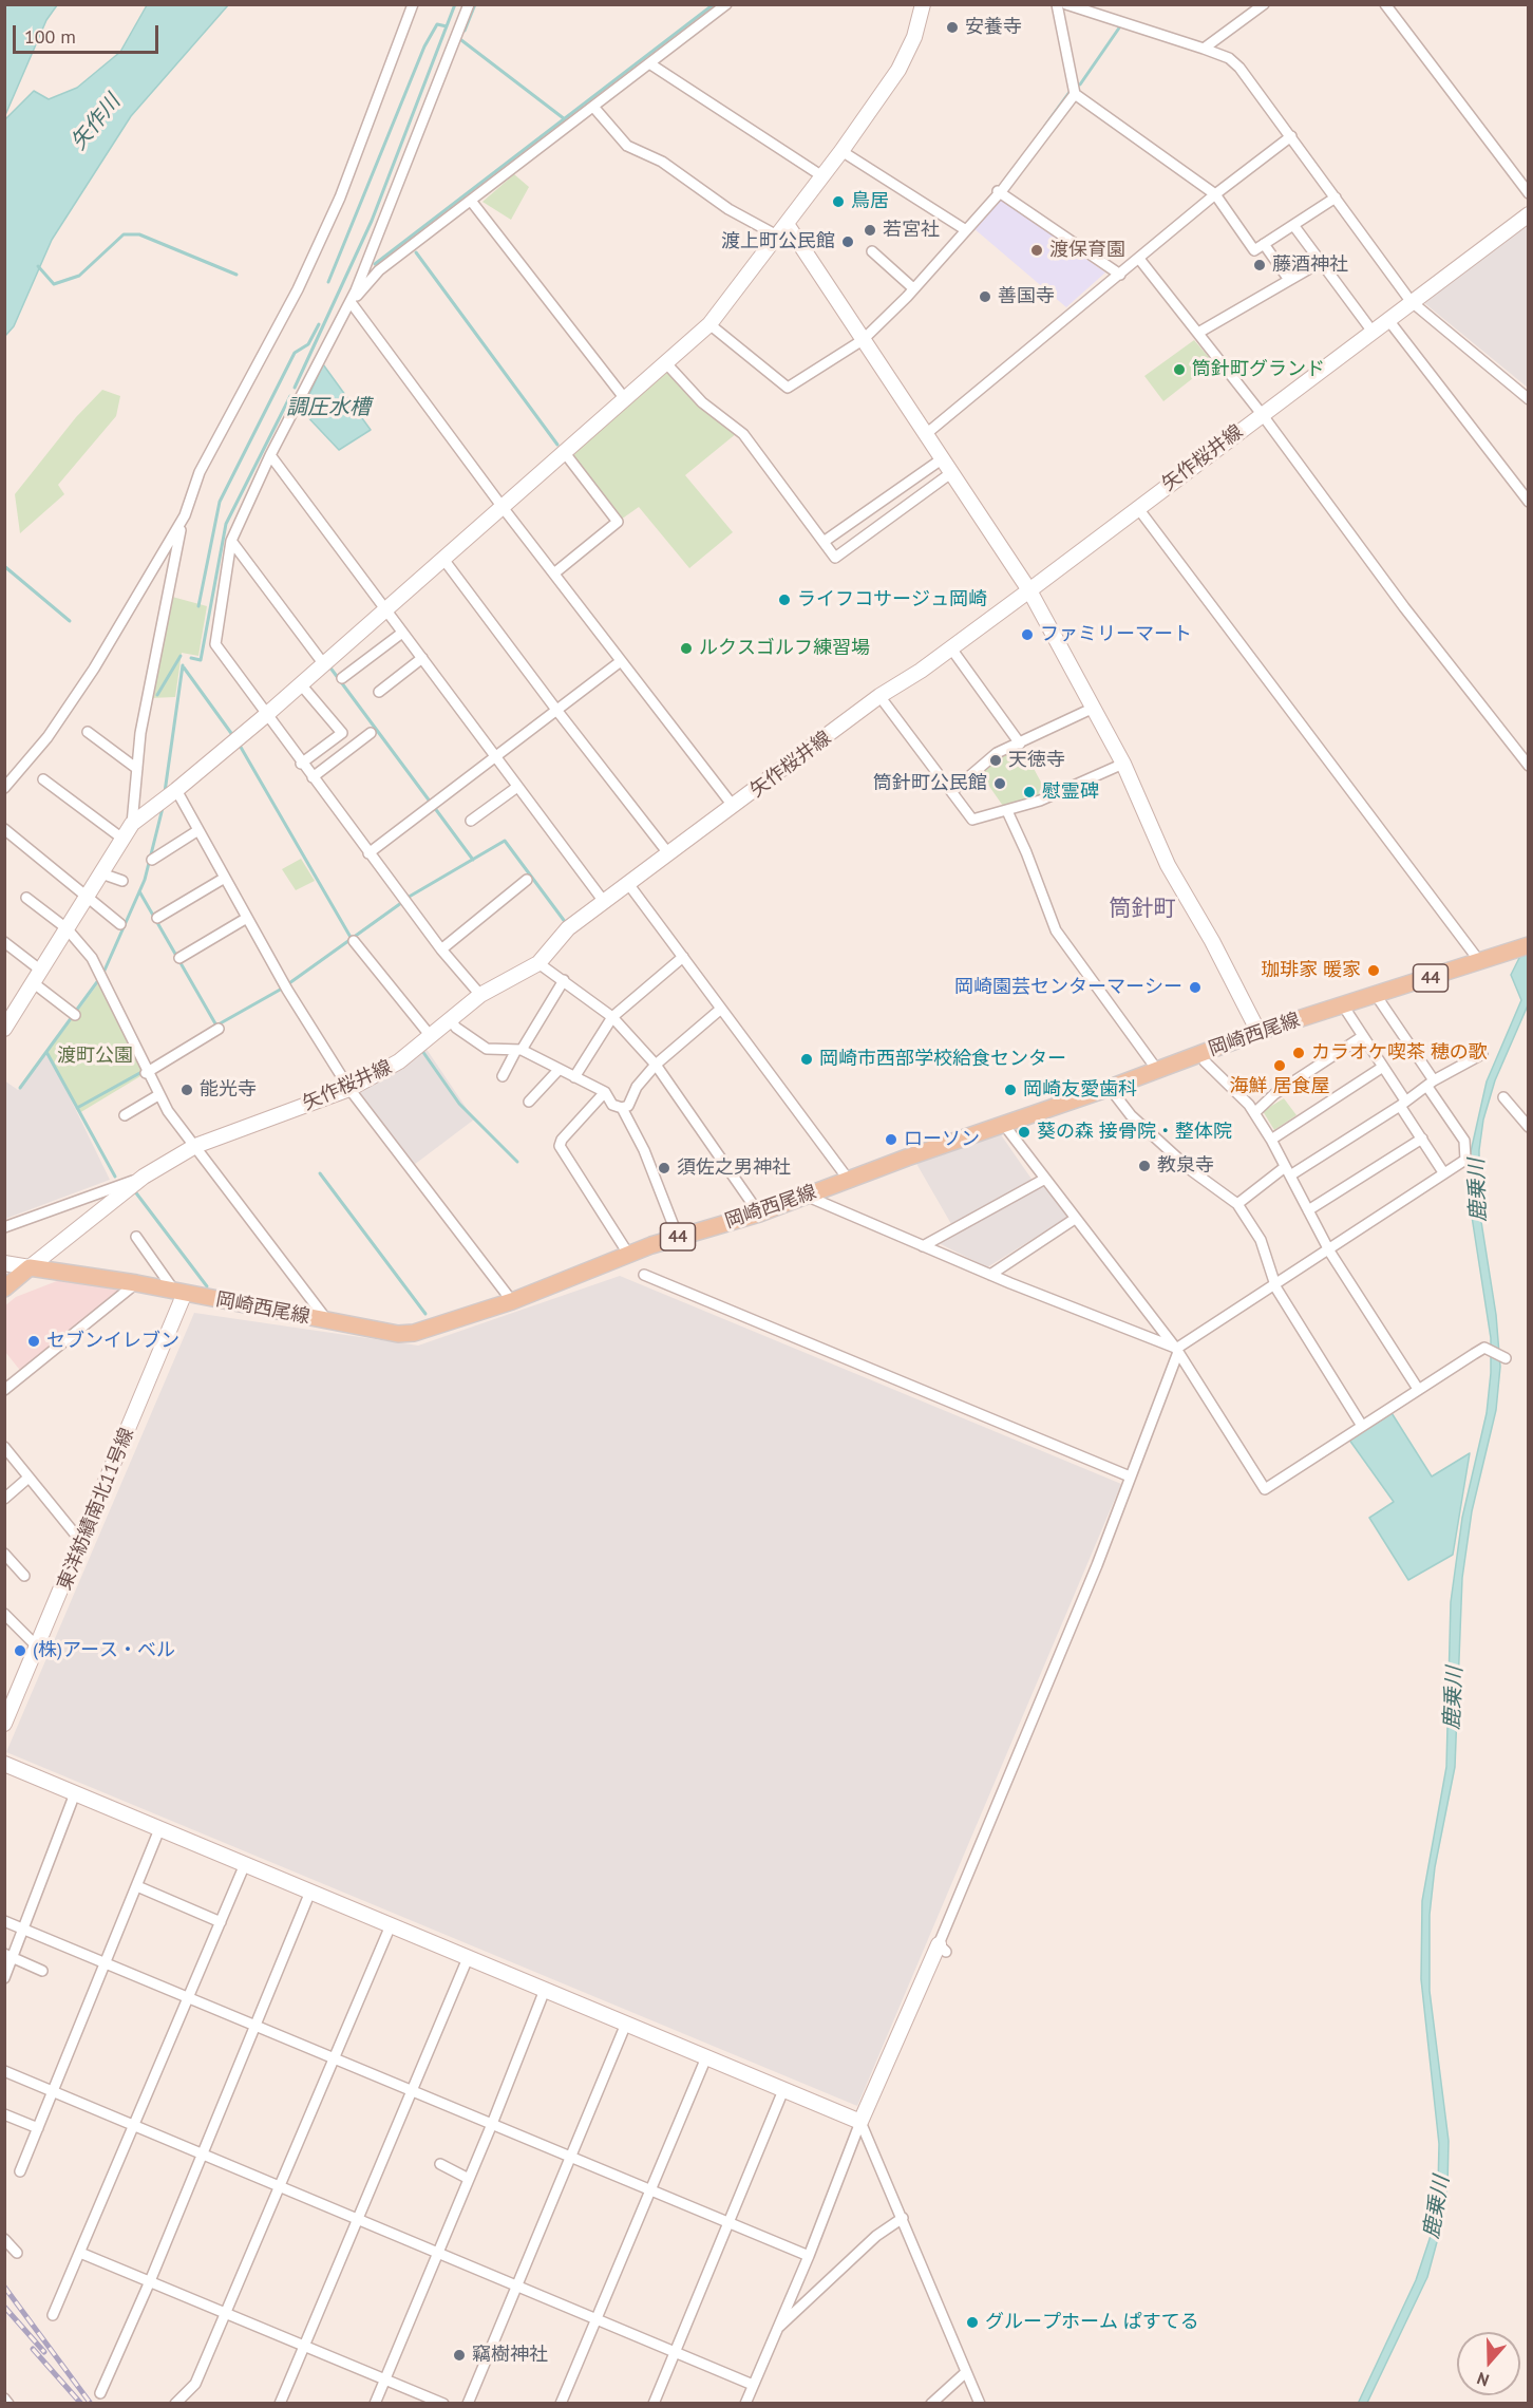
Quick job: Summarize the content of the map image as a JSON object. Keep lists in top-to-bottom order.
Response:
{
  "streets": {
    "main road": ["44", "岡崎西尾線"],
    "street": ["矢作桜井線", "東洋紡績南北11号線"]
  },
  "crossings": [
    ["矢作桜井線", "岡崎西尾線"],
    ["岡崎西尾線", "東洋紡績南北11号線"]
  ],
  "districts": ["筒針町"],
  "water": ["矢作川", "調圧水槽", "鹿乗川"],
  "parks": ["渡町公園"],
  "places": [
    "安養寺",
    "鳥居",
    "若宮社",
    "渡上町公民館",
    "渡保育園",
    "藤酒神社",
    "善国寺",
    "筒針町グランド",
    "ライフコサージュ岡崎",
    "ファミリーマート",
    "ルクスゴルフ練習場",
    "天徳寺",
    "筒針町公民館",
    "慰霊碑",
    "珈琲家 暖家",
    "岡崎園芸センターマーシー",
    "カラオケ喫茶 穂の歌",
    "岡崎市西部学校給食センター",
    "海鮮 居食屋",
    "能光寺",
    "岡崎友愛歯科",
    "葵の森 接骨院・整体院",
    "ローソン",
    "教泉寺",
    "須佐之男神社",
    "セブンイレブン",
    "(株)アース・ベル",
    "グループホーム ぱすてる",
    "竊樹神社"
  ],
  "scale_bar": "100 m",
  "north": "bottom"
}
